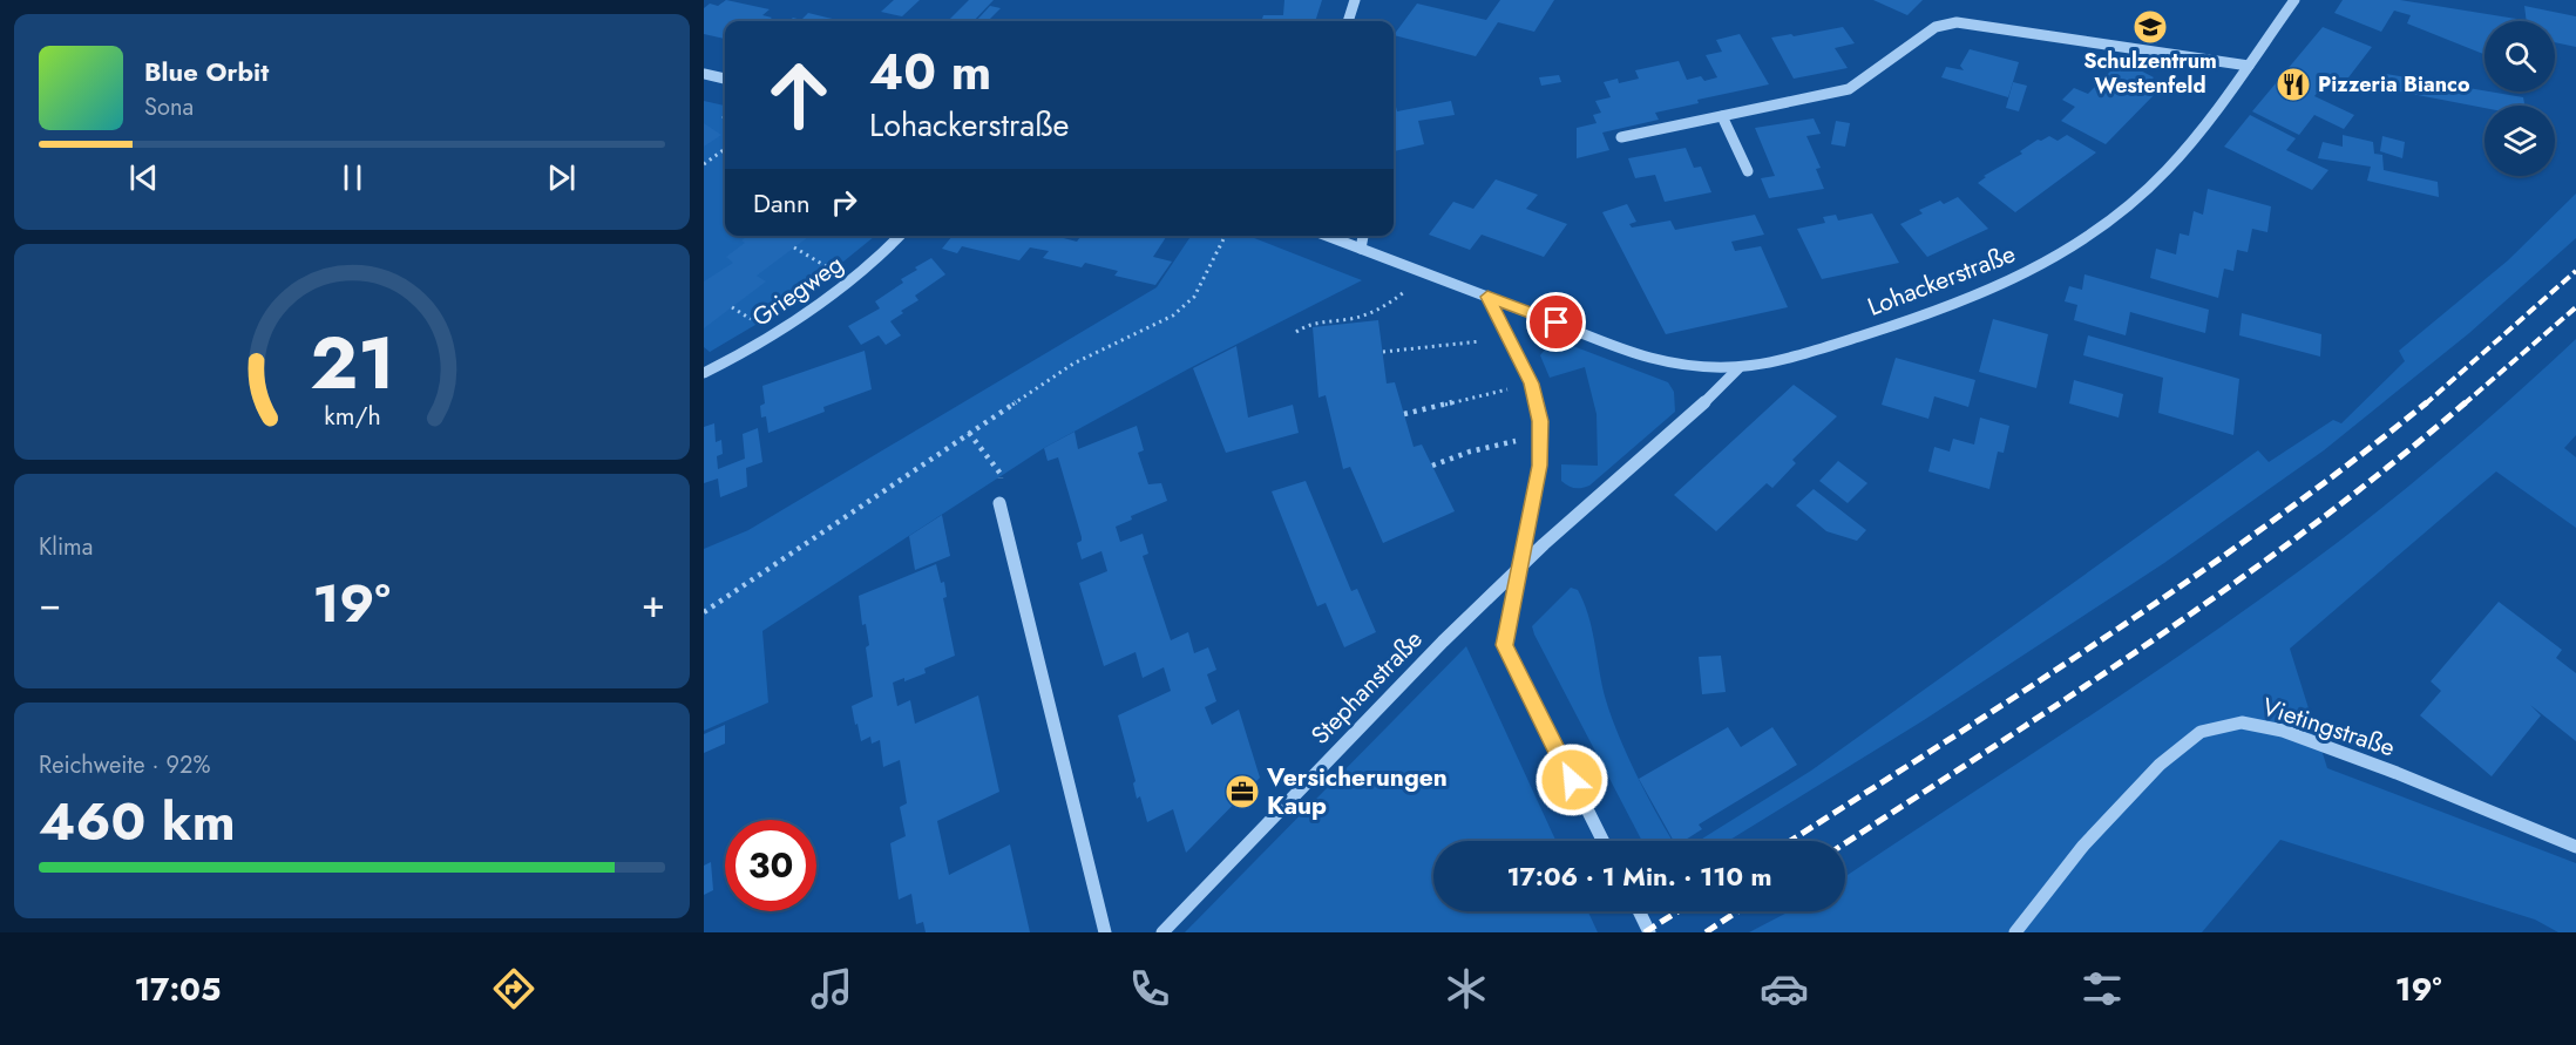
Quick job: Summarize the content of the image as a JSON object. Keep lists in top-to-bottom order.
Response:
{
  "streets": {
    "street": [
      "Lohackerstraße",
      "Griegweg",
      "Stephanstraße",
      "Vietingstraße"
    ]
  },
  "places": {
    "school or university": ["Schulzentrum Westenfeld"],
    "restaurant": ["Pizzeria Bianco"],
    "office": ["Versicherungen Kaup"]
  },
  "page": {
    "turn": ["40 m", "Lohackerstraße"],
    "song": ["Blue Orbit", "Sona"],
    "then": "Dann",
    "tile": [
      "Klima",
      ["Reichweite · 92%", "460 km"]
    ],
    "heat": ["−", "19°", "+"],
    "limit": "30",
    "trip": "17:06 · 1 Min. · 110 m",
    "tabs": ["17:05", "19°"],
    "gauge": ["21", "km/h"]
  }
}
